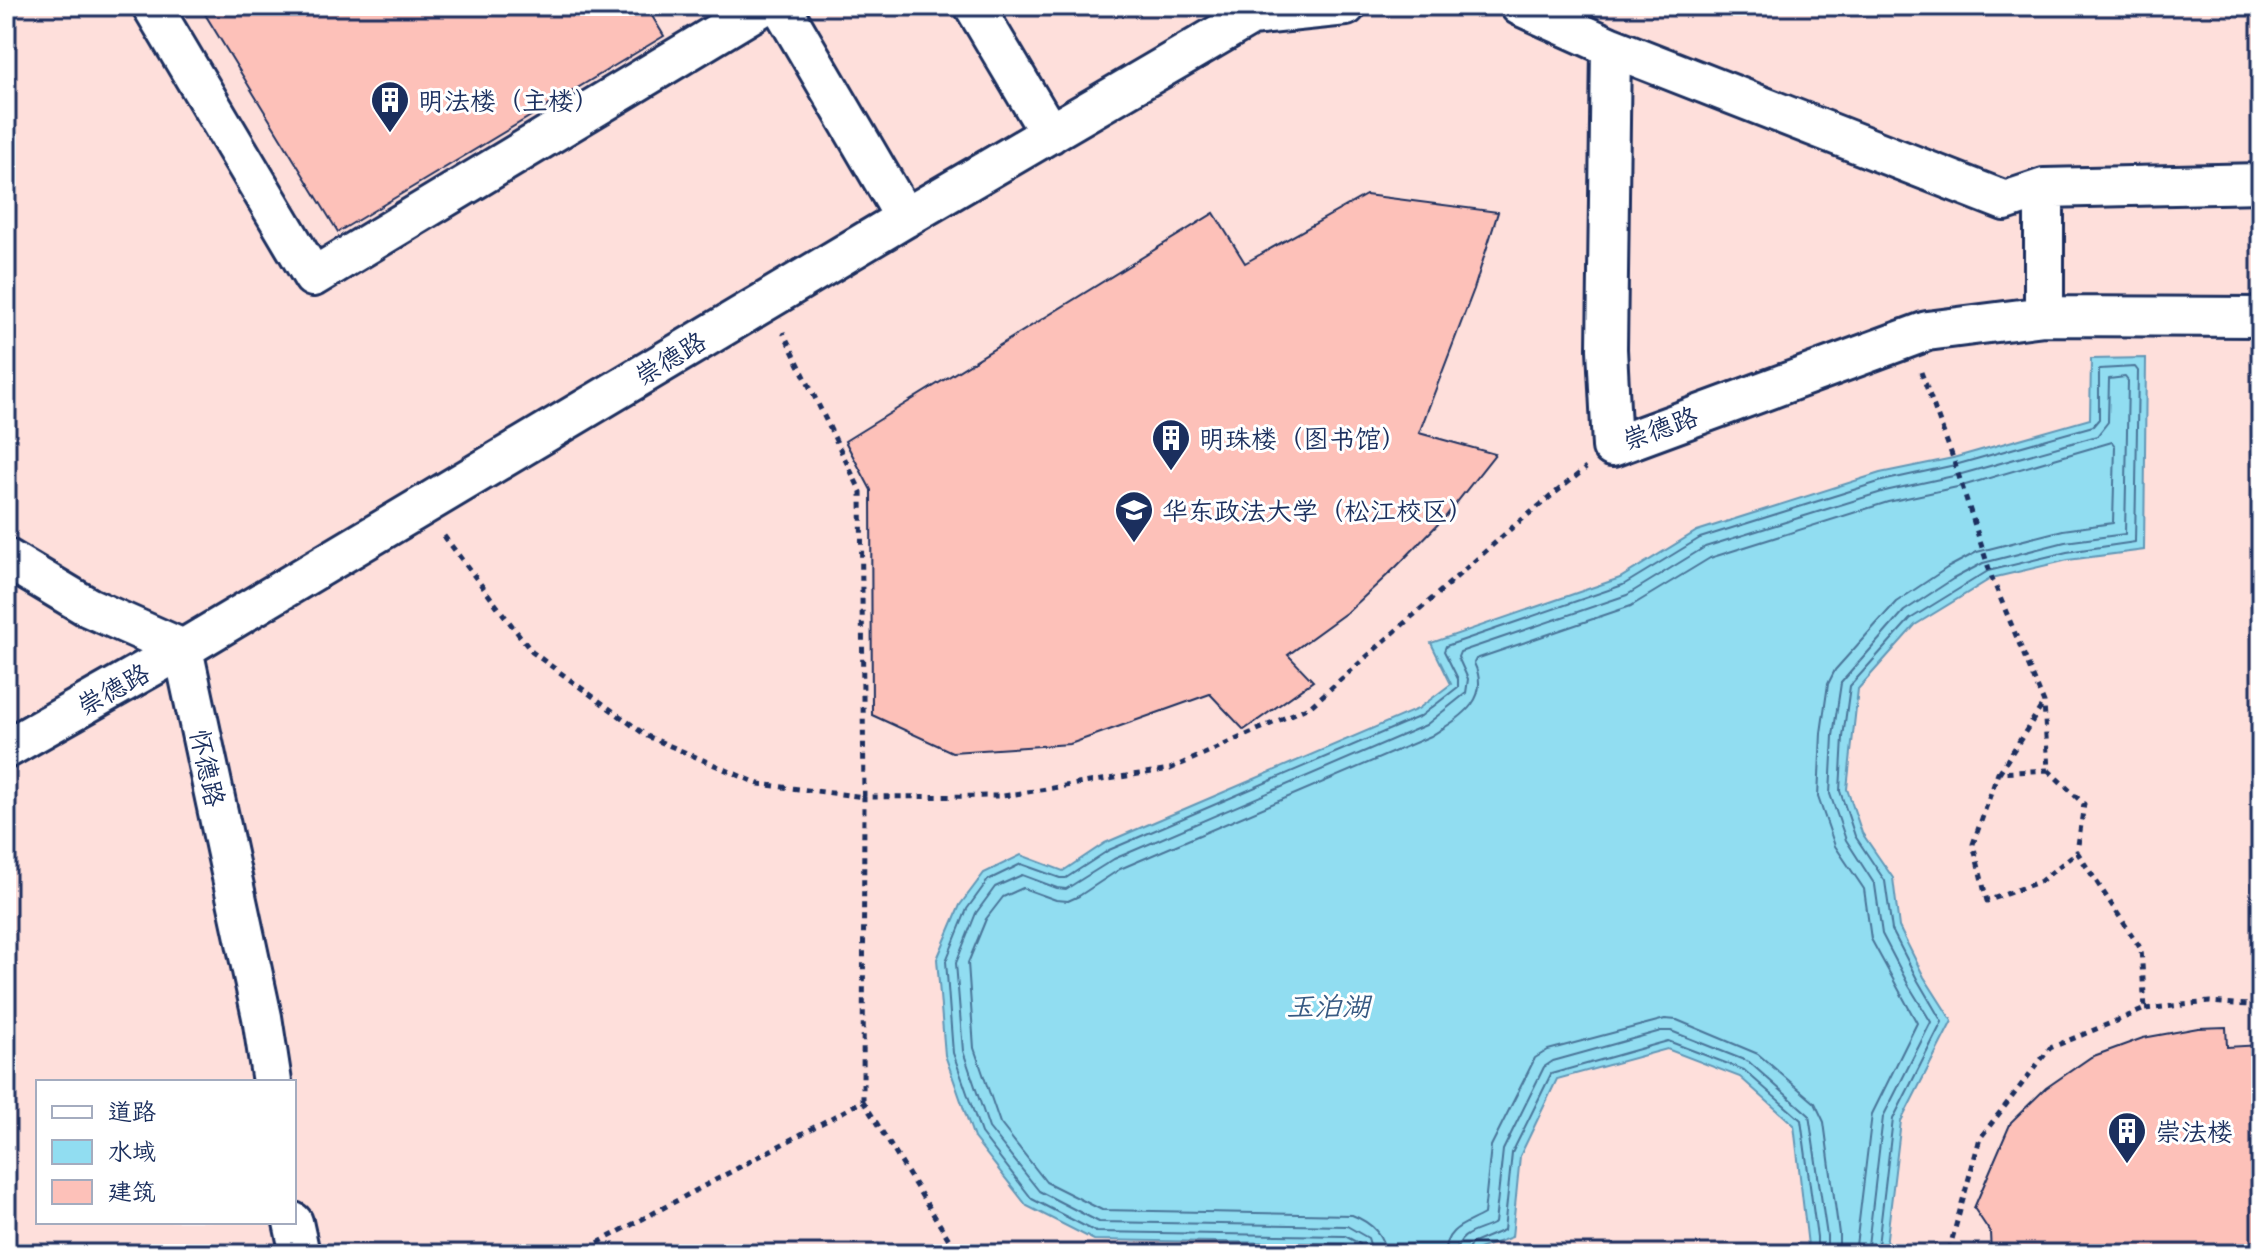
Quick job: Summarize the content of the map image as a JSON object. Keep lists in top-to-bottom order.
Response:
{
  "streets": {
    "street": ["崇德路", "怀德路"]
  },
  "crossings": [
    ["崇德路", "怀德路"]
  ],
  "water": ["玉泊湖"],
  "places": {
    "building": ["明法楼（主楼）", "明珠楼（图书馆）", "崇法楼"],
    "school or university": ["华东政法大学（松江校区）"]
  },
  "legend": ["道路", "水域", "建筑"]
}
